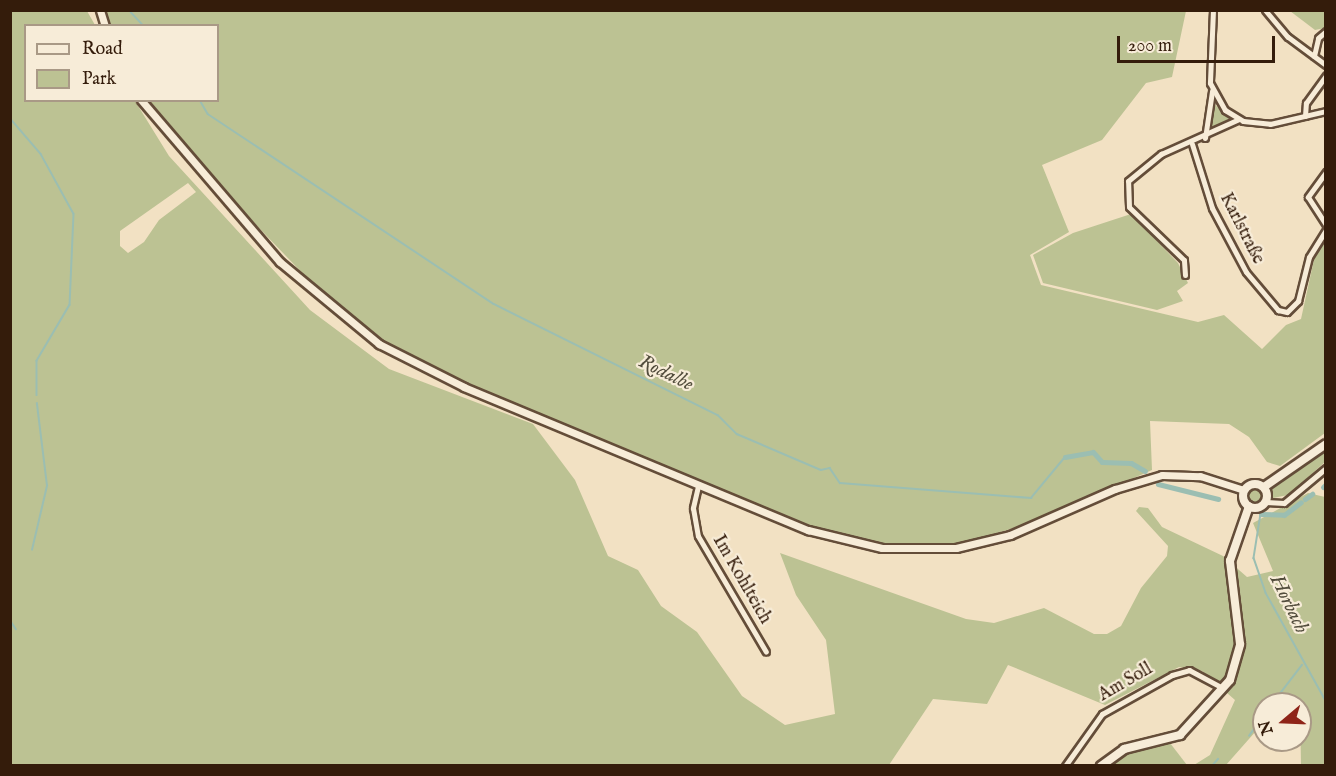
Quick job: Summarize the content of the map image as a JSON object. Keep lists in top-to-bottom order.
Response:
{
  "streets": {
    "street": ["Karlstraße", "Im Kohlteich", "Am Soll"]
  },
  "water": ["Rodalbe", "Horbach"],
  "legend": ["Road", "Park"],
  "scale_bar": "200 m",
  "north": "left"
}
